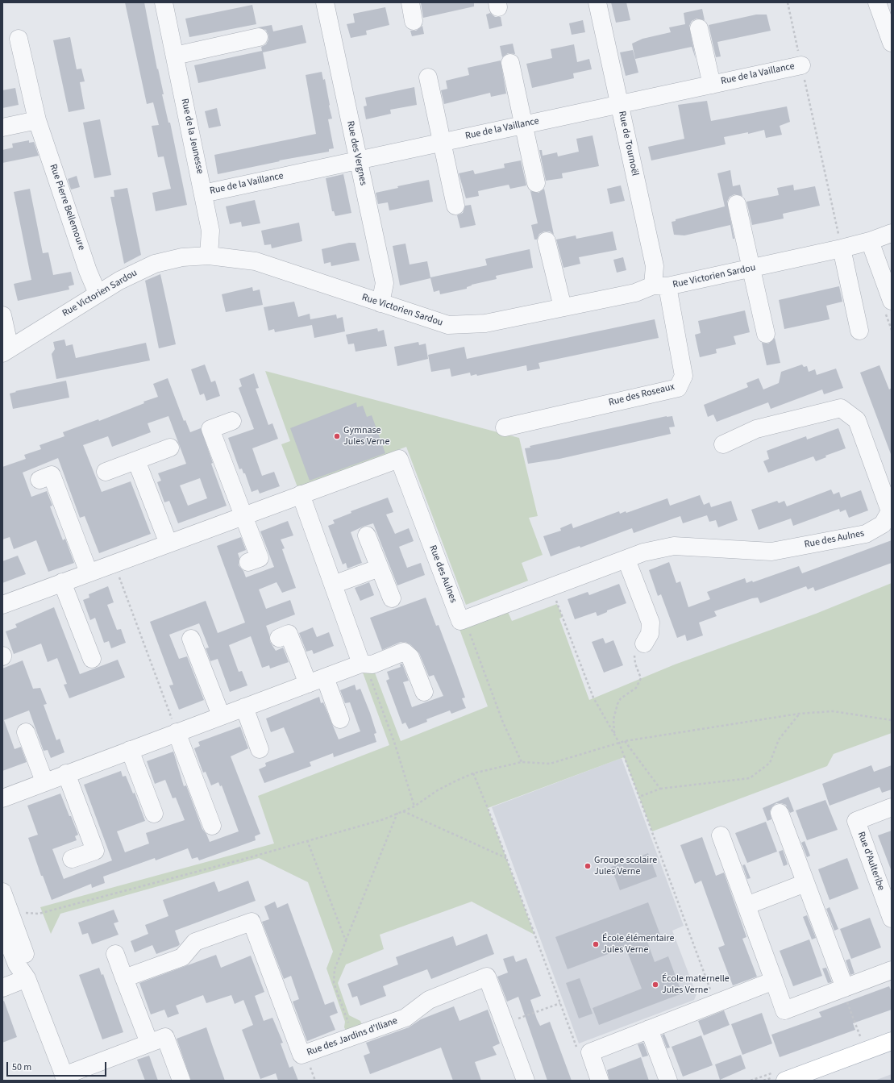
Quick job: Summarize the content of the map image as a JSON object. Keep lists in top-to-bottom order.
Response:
{
  "streets": {
    "street": [
      "Rue de la Vaillance",
      "Rue de la Jeunesse",
      "Rue de Tournoël",
      "Rue des Vergnes",
      "Rue Pierre Bellemoure",
      "Rue Victorien Sardou",
      "Rue des Roseaux",
      "Rue des Aulnes",
      "Rue d'Aulteribe",
      "Rue des Jardins d'Iliane"
    ]
  },
  "crossings": [
    ["Rue de la Vaillance", "Rue de la Jeunesse"],
    ["Rue de la Vaillance", "Rue de Tournoël"],
    ["Rue de la Vaillance", "Rue des Vergnes"],
    ["Rue de la Jeunesse", "Rue Victorien Sardou"],
    ["Rue de Tournoël", "Rue Victorien Sardou"],
    ["Rue de Tournoël", "Rue des Roseaux"],
    ["Rue des Vergnes", "Rue Victorien Sardou"],
    ["Rue Pierre Bellemoure", "Rue Victorien Sardou"],
    ["Rue Victorien Sardou", "Rue des Roseaux"]
  ],
  "places": [
    "Gymnase Jules Verne",
    "Groupe scolaire Jules Verne",
    "École élémentaire Jules Verne",
    "École maternelle Jules Verne"
  ],
  "scale_bar": "50 m"
}
